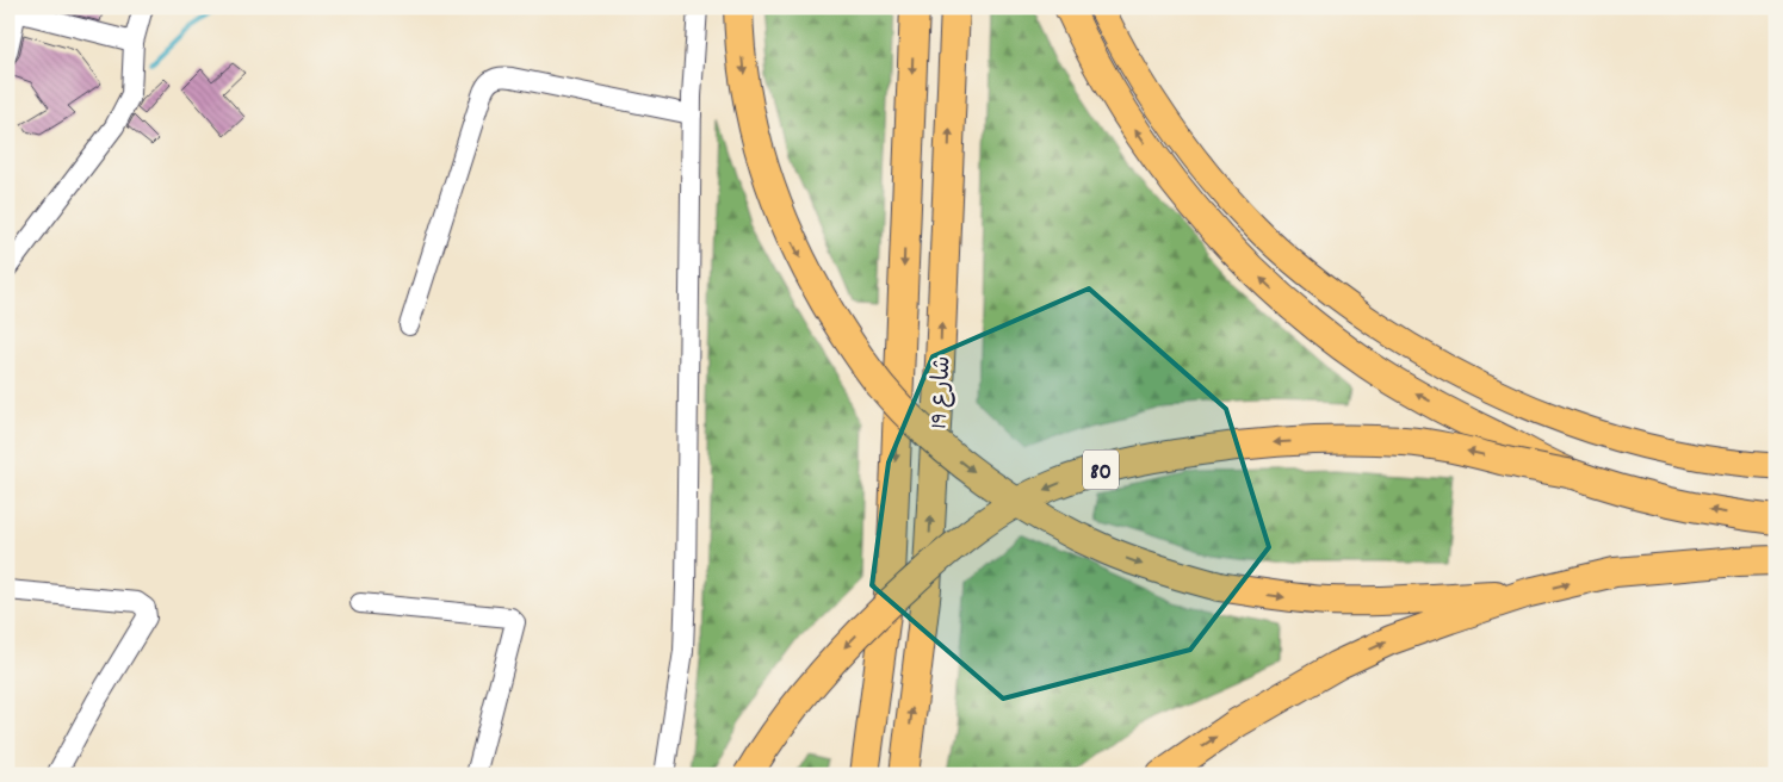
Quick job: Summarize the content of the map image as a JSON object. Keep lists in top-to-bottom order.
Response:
{
  "streets": {
    "highway": ["شارع 19", "80"]
  }
}
